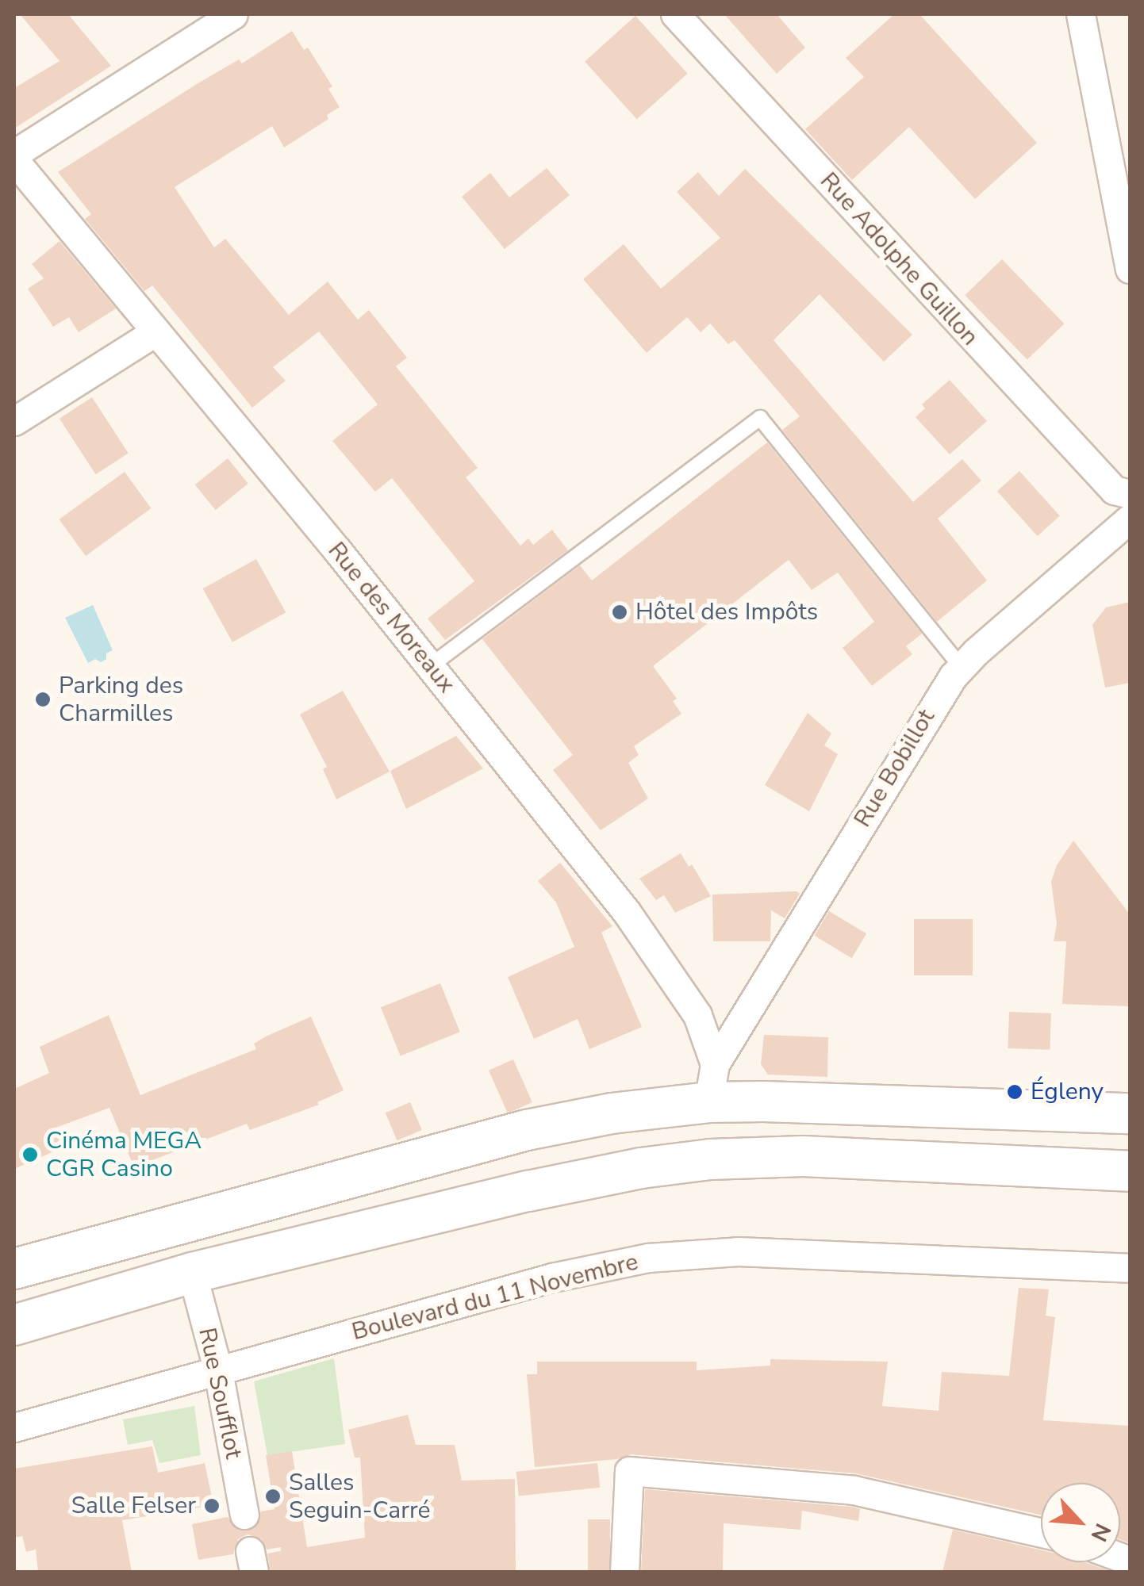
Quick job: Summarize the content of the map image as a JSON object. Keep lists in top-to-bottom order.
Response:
{
  "streets": {
    "street": [
      "Rue Adolphe Guillon",
      "Rue des Moreaux",
      "Rue Bobillot",
      "Boulevard du 11 Novembre",
      "Rue Soufflot"
    ]
  },
  "crossings": [
    ["Rue des Moreaux", "Rue Bobillot"],
    ["Boulevard du 11 Novembre", "Rue Soufflot"]
  ],
  "places": [
    "Hôtel des Impôts",
    "Parking des Charmilles",
    "Égleny",
    "Cinéma MEGA CGR Casino",
    "Salles Seguin-Carré",
    "Salle Felser"
  ],
  "north": "bottom right"
}
